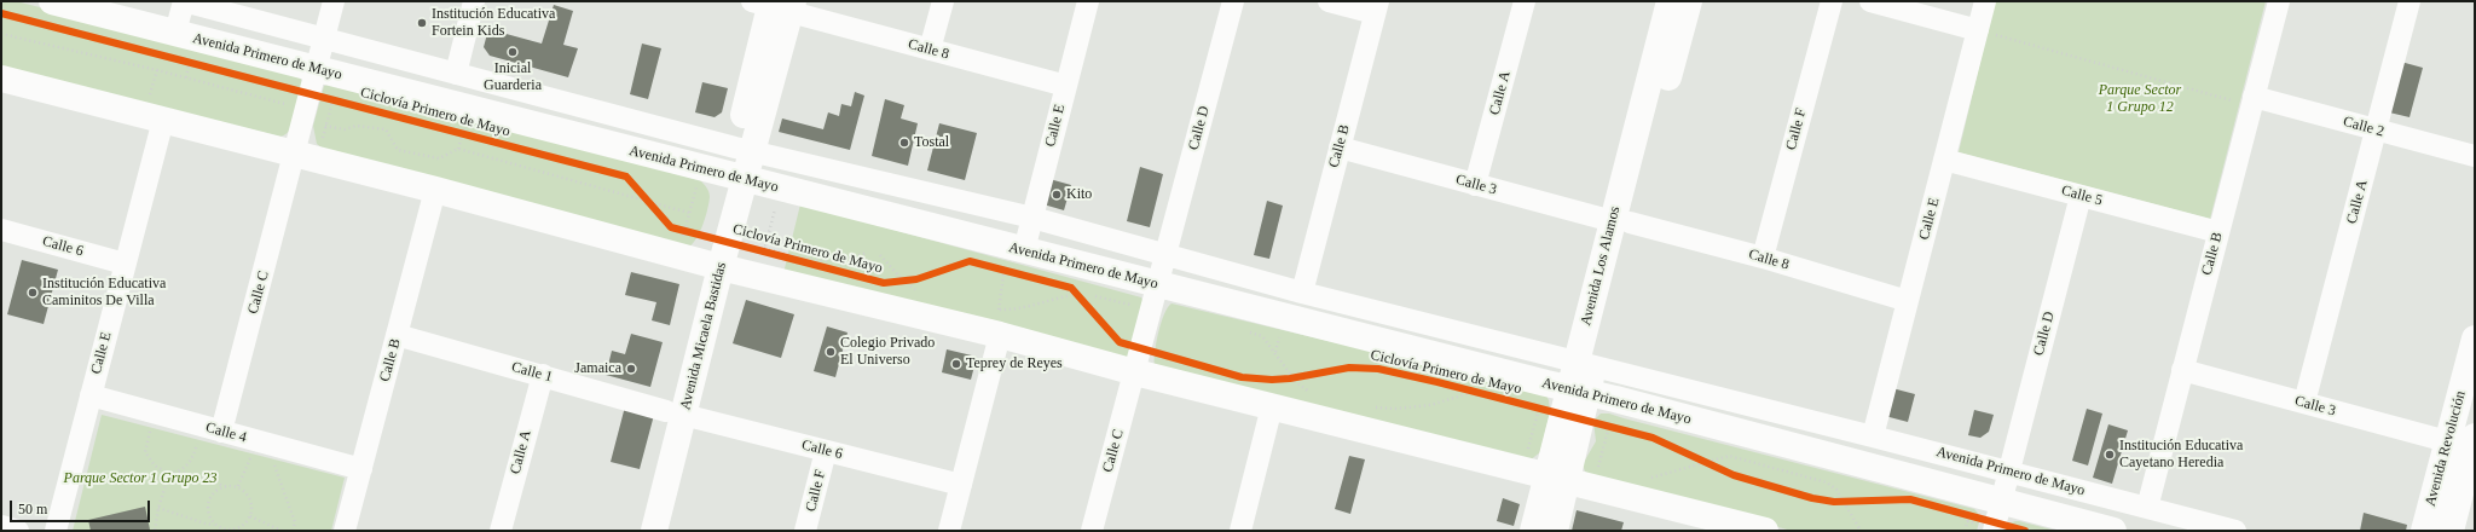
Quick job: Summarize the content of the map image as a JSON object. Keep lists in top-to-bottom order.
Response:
{
  "streets": {
    "main road": [
      "Avenida Primero de Mayo",
      "Avenida Los Alamos",
      "Avenida Micaela Bastidas",
      "Avenida Revolución"
    ],
    "street": [
      "Calle 8",
      "Calle A",
      "Calle E",
      "Calle 2",
      "Calle D",
      "Calle F",
      "Calle B",
      "Calle 3",
      "Calle 5",
      "Calle 6",
      "Calle C",
      "Calle 1",
      "Calle 4"
    ],
    "cycle path": ["Ciclovía Primero de Mayo"]
  },
  "crossings": [
    ["Calle 8", "Calle E"],
    ["Calle 8", "Calle F"],
    ["Calle 8", "Calle 3"],
    ["Calle 8", "Avenida Los Alamos"],
    ["Calle 8", "Avenida Micaela Bastidas"],
    ["Avenida Primero de Mayo", "Ciclovía Primero de Mayo"],
    ["Avenida Primero de Mayo", "Calle E"],
    ["Avenida Primero de Mayo", "Calle D"],
    ["Avenida Primero de Mayo", "Calle B"],
    ["Avenida Primero de Mayo", "Avenida Los Alamos"],
    ["Avenida Primero de Mayo", "Calle C"],
    ["Avenida Primero de Mayo", "Avenida Micaela Bastidas"],
    ["Calle A", "Calle 2"],
    ["Calle A", "Calle 3"],
    ["Calle A", "Calle 1"],
    ["Ciclovía Primero de Mayo", "Avenida Los Alamos"],
    ["Ciclovía Primero de Mayo", "Calle C"],
    ["Ciclovía Primero de Mayo", "Avenida Micaela Bastidas"],
    ["Calle E", "Calle 5"],
    ["Calle E", "Calle 6"],
    ["Calle E", "Calle 4"],
    ["Calle 2", "Calle B"],
    ["Calle D", "Calle 5"],
    ["Calle D", "Calle C"],
    ["Calle F", "Calle 6"],
    ["Calle B", "Calle 3"],
    ["Calle B", "Calle 5"],
    ["Calle B", "Calle 1"],
    ["Calle B", "Calle 4"],
    ["Calle 3", "Avenida Los Alamos"],
    ["Calle 3", "Avenida Revolución"],
    ["Calle 6", "Avenida Micaela Bastidas"],
    ["Calle 6", "Calle 1"],
    ["Calle C", "Calle 4"],
    ["Avenida Micaela Bastidas", "Calle 1"]
  ],
  "parks": ["Parque Sector 1 Grupo 12", "Parque Sector 1 Grupo 23"],
  "places": [
    "Institución Educativa Fortein Kids",
    "Inicial Guarderia",
    "Tostal",
    "Kito",
    "Institución Educativa Caminitos De Villa",
    "Colegio Privado El Universo",
    "Teprey de Reyes",
    "Jamaica",
    "Institución Educativa Cayetano Heredia"
  ],
  "scale_bar": "50 m"
}
